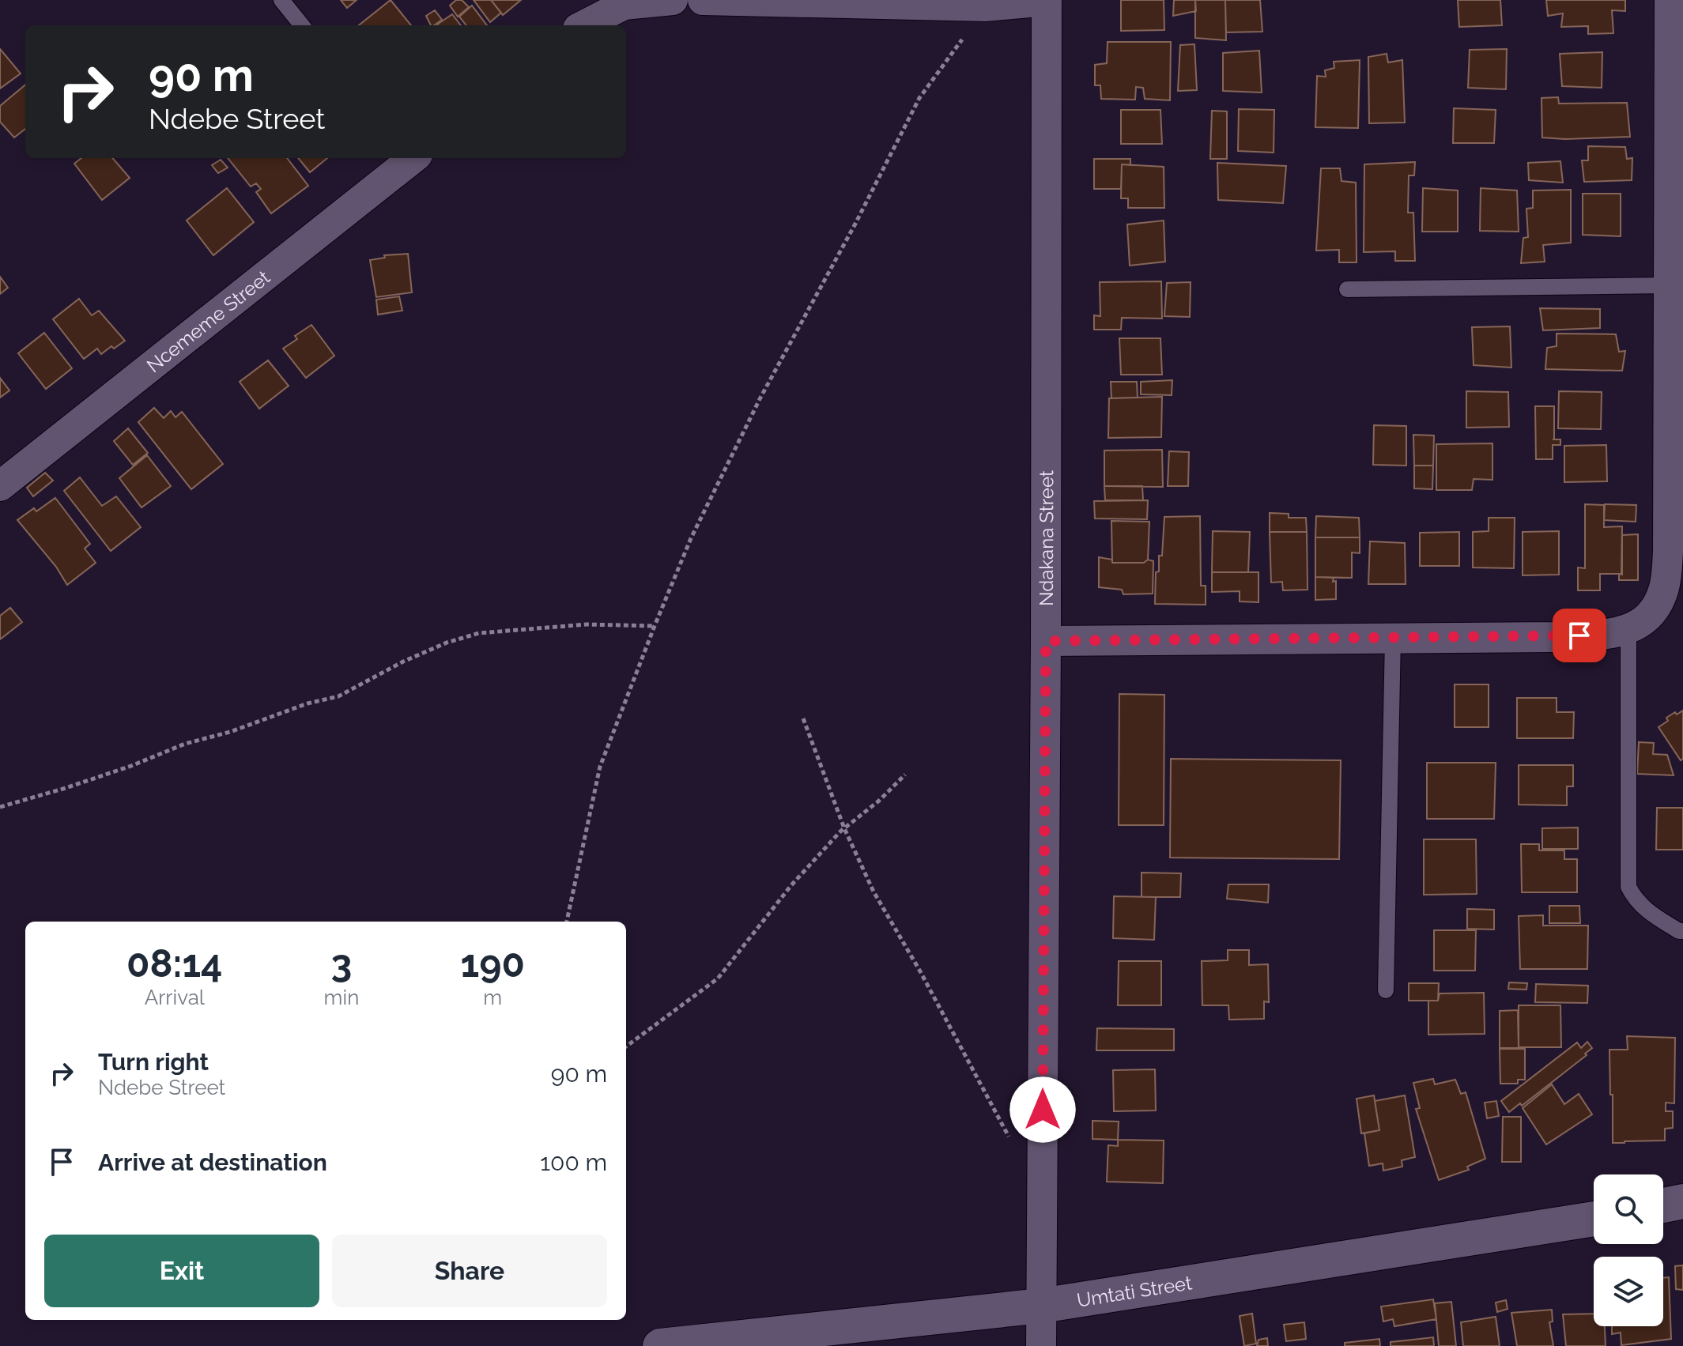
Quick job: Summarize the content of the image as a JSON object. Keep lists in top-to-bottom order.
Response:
{
  "streets": {
    "street": ["Ncememe Street", "Ndakana Street", "Umtati Street"]
  },
  "crossings": [
    ["Ndakana Street", "Umtati Street"]
  ],
  "page": {
    "turn": ["90 m", "Ndebe Street"],
    "eta": [
      "08:14",
      "Arrival",
      "3",
      "min",
      "190",
      "m"
    ],
    "list": [
      {
        "name": "Turn right",
        "note": "Ndebe Street",
        "value": "90 m"
      },
      {
        "name": "Arrive at destination",
        "value": "100 m"
      }
    ],
    "buttons": ["Exit", "Share"]
  }
}
